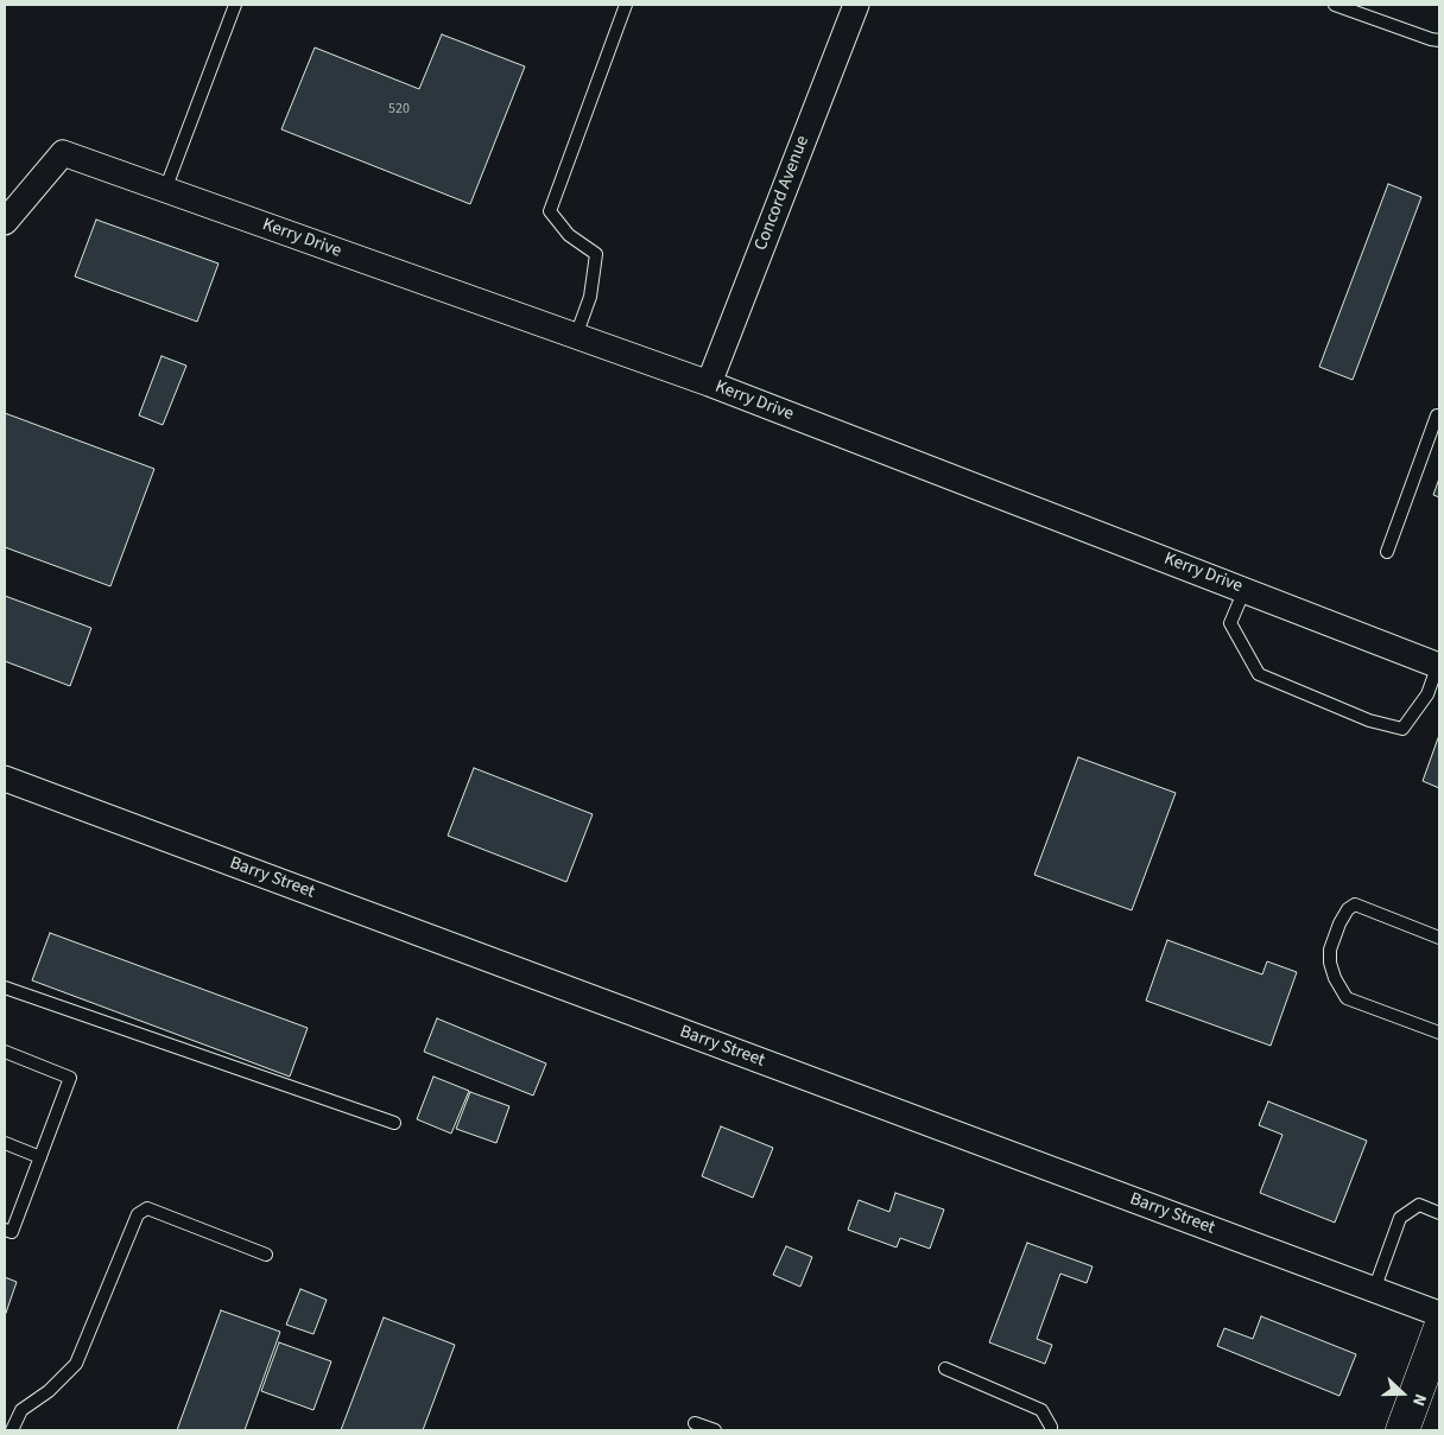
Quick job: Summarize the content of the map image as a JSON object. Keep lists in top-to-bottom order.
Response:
{
  "streets": {
    "street": ["Concord Avenue", "Kerry Drive", "Barry Street"]
  },
  "crossings": [
    ["Concord Avenue", "Kerry Drive"]
  ],
  "house_numbers": ["520"],
  "north": "right"
}
